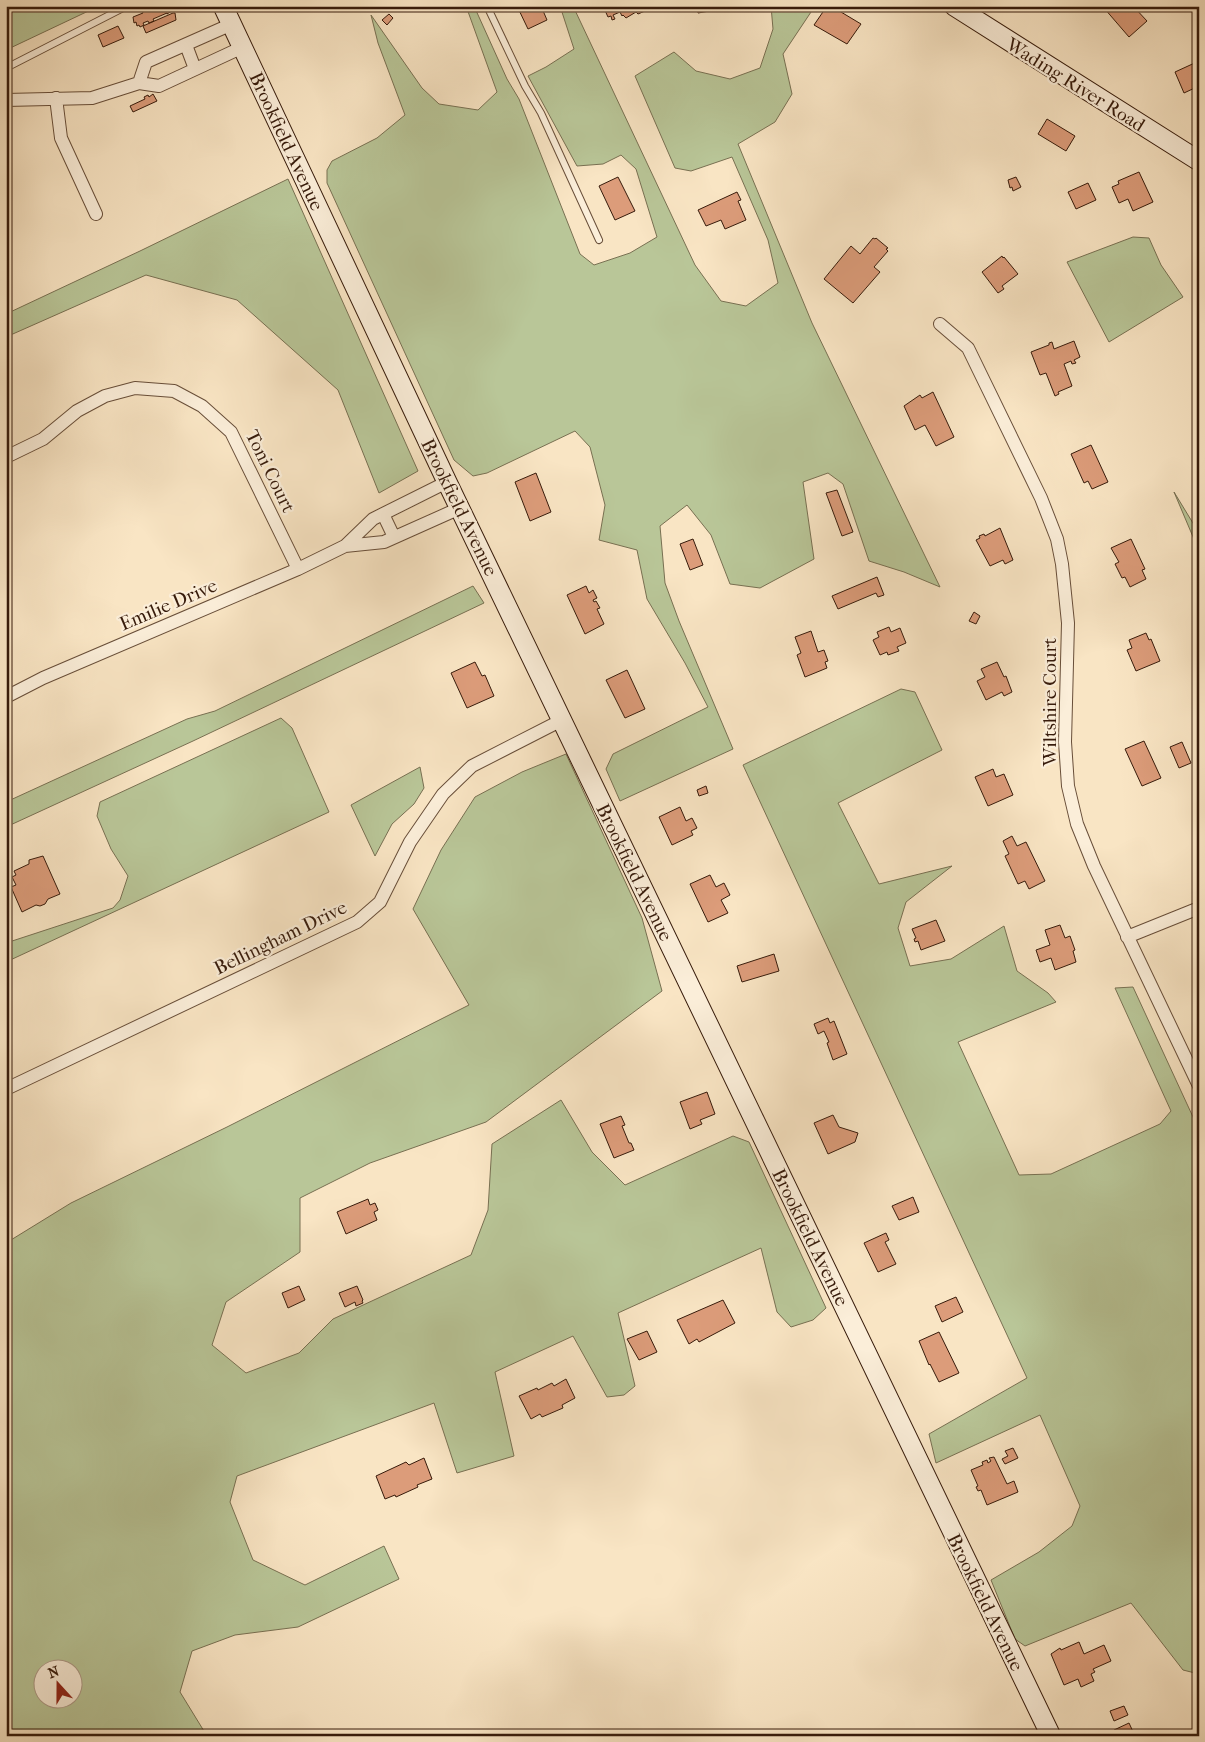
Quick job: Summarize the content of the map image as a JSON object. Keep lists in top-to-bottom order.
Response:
{
  "streets": {
    "main road": ["Wading River Road", "Brookfield Avenue"],
    "street": [
      "Toni Court",
      "Emilie Drive",
      "Wiltshire Court",
      "Bellingham Drive"
    ]
  },
  "crossings": [
    ["Brookfield Avenue", "Emilie Drive"],
    ["Brookfield Avenue", "Bellingham Drive"],
    ["Toni Court", "Emilie Drive"]
  ],
  "north": "top"
}
